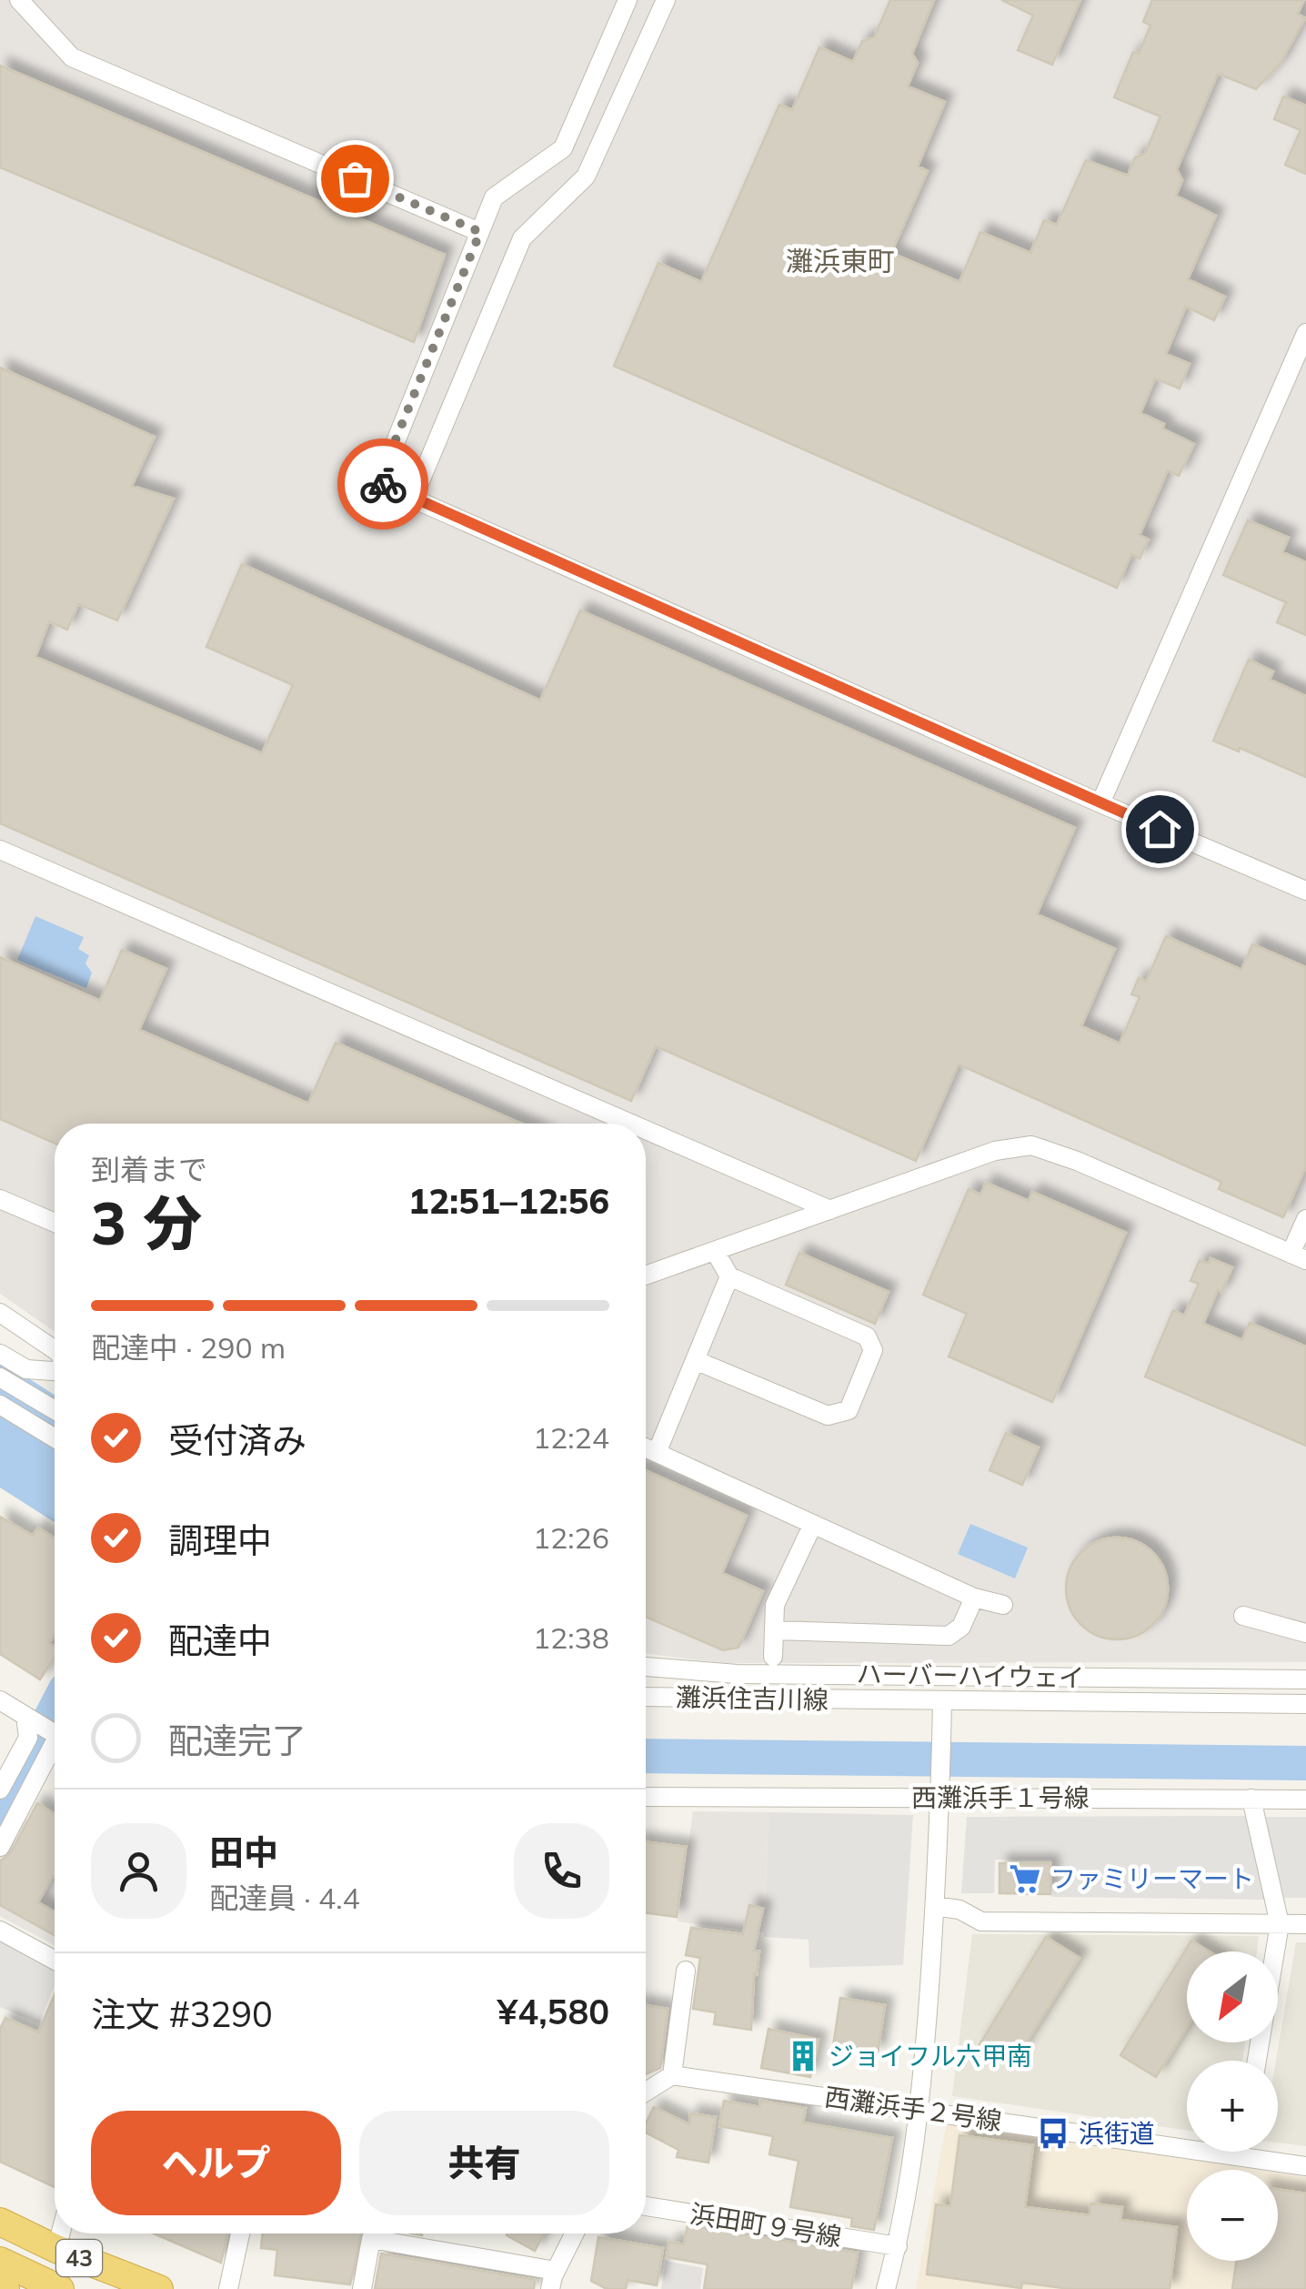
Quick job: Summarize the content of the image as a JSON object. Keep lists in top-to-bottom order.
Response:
{
  "streets": {
    "highway": ["43"],
    "street": [
      "ハーバーハイウェイ",
      "灘浜住吉川線",
      "西灘浜手１号線",
      "西灘浜手２号線",
      "浜田町９号線"
    ]
  },
  "districts": ["灘浜東町"],
  "places": {
    "supermarket": ["ファミリーマート"],
    "building": ["ジョイフル六甲南"],
    "bus stop": ["浜街道"]
  },
  "north": "bottom left",
  "page": {
    "heading": ["3 分", "到着まで", "12:51–12:56"],
    "panel": [
      "田中",
      "配達員 · 4.4",
      "注文 #3290",
      "¥4,580"
    ],
    "bar": "配達中 · 290 m",
    "list": [
      ["受付済み", "12:24"],
      ["調理中", "12:26"],
      ["配達中", "12:38"],
      "配達完了"
    ],
    "map_buttons": ["+", "−"],
    "buttons": ["ヘルプ", "共有"]
  }
}
